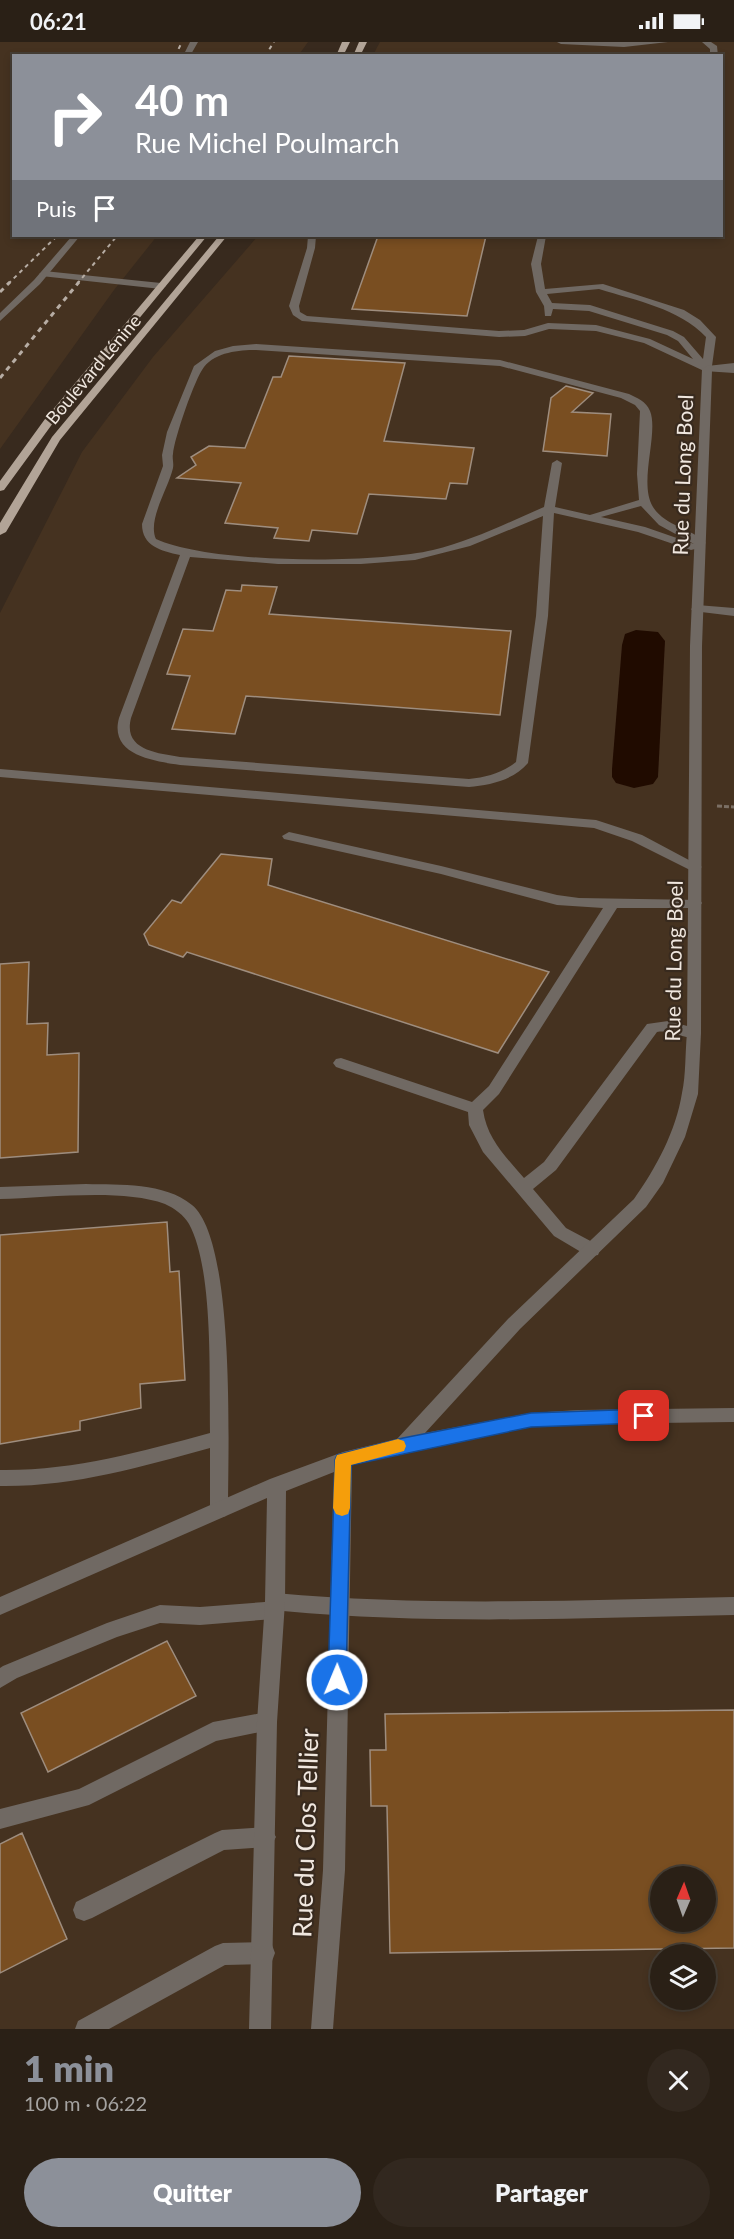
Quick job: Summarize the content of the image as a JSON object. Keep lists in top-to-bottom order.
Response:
{
  "streets": {
    "main road": ["Boulevard Lénine"],
    "street": ["Rue du Long Boel", "Rue du Clos Tellier"]
  },
  "north": "top",
  "page": {
    "status": "06:21",
    "turn": ["40 m", "Rue Michel Poulmarch"],
    "then": "Puis",
    "heading": ["1 min", "100 m · 06:22"],
    "buttons": ["Quitter", "Partager"]
  }
}
